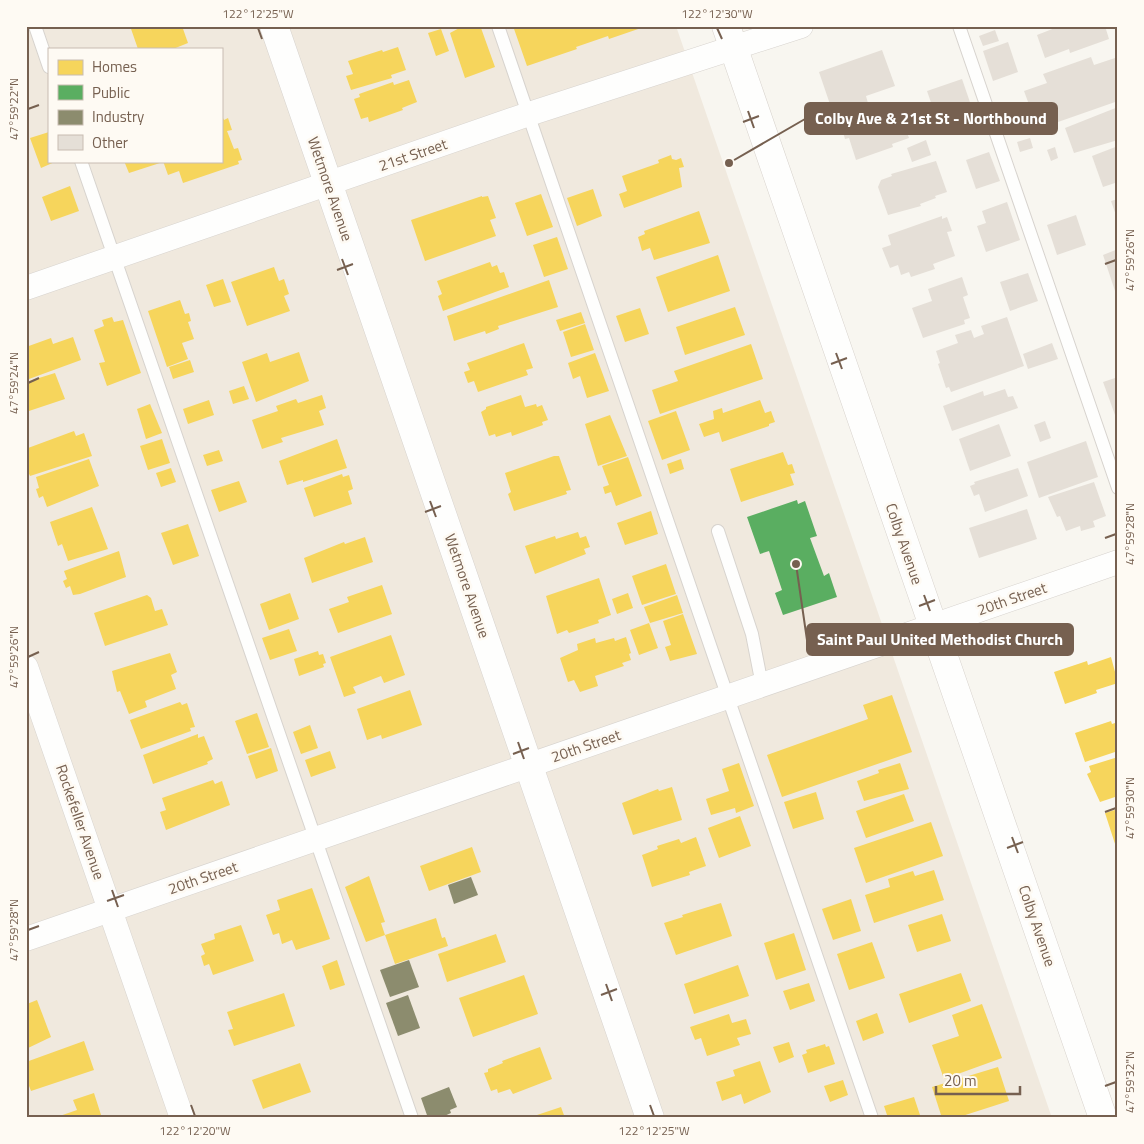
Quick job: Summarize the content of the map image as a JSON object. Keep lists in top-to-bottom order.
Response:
{
  "streets": {
    "street": [
      "21st Street",
      "Wetmore Avenue",
      "Colby Avenue",
      "20th Street",
      "Rockefeller Avenue"
    ]
  },
  "crossings": [
    ["21st Street", "Wetmore Avenue"],
    ["21st Street", "Colby Avenue"],
    ["Wetmore Avenue", "20th Street"],
    ["Colby Avenue", "20th Street"],
    ["20th Street", "Rockefeller Avenue"]
  ],
  "places": ["Colby Ave & 21st St - Northbound", "Saint Paul United Methodist Church"],
  "legend": [
    "Homes",
    "Public",
    "Industry",
    "Other"
  ],
  "scale_bar": "20 m",
  "coordinates": [
    "122°12'25\"W",
    "122°12'30\"W",
    "47°59'22\"N",
    "47°59'26\"N",
    "47°59'24\"N",
    "47°59'28\"N",
    "47°59'30\"N",
    "47°59'32\"N",
    "122°12'20\"W"
  ]
}
